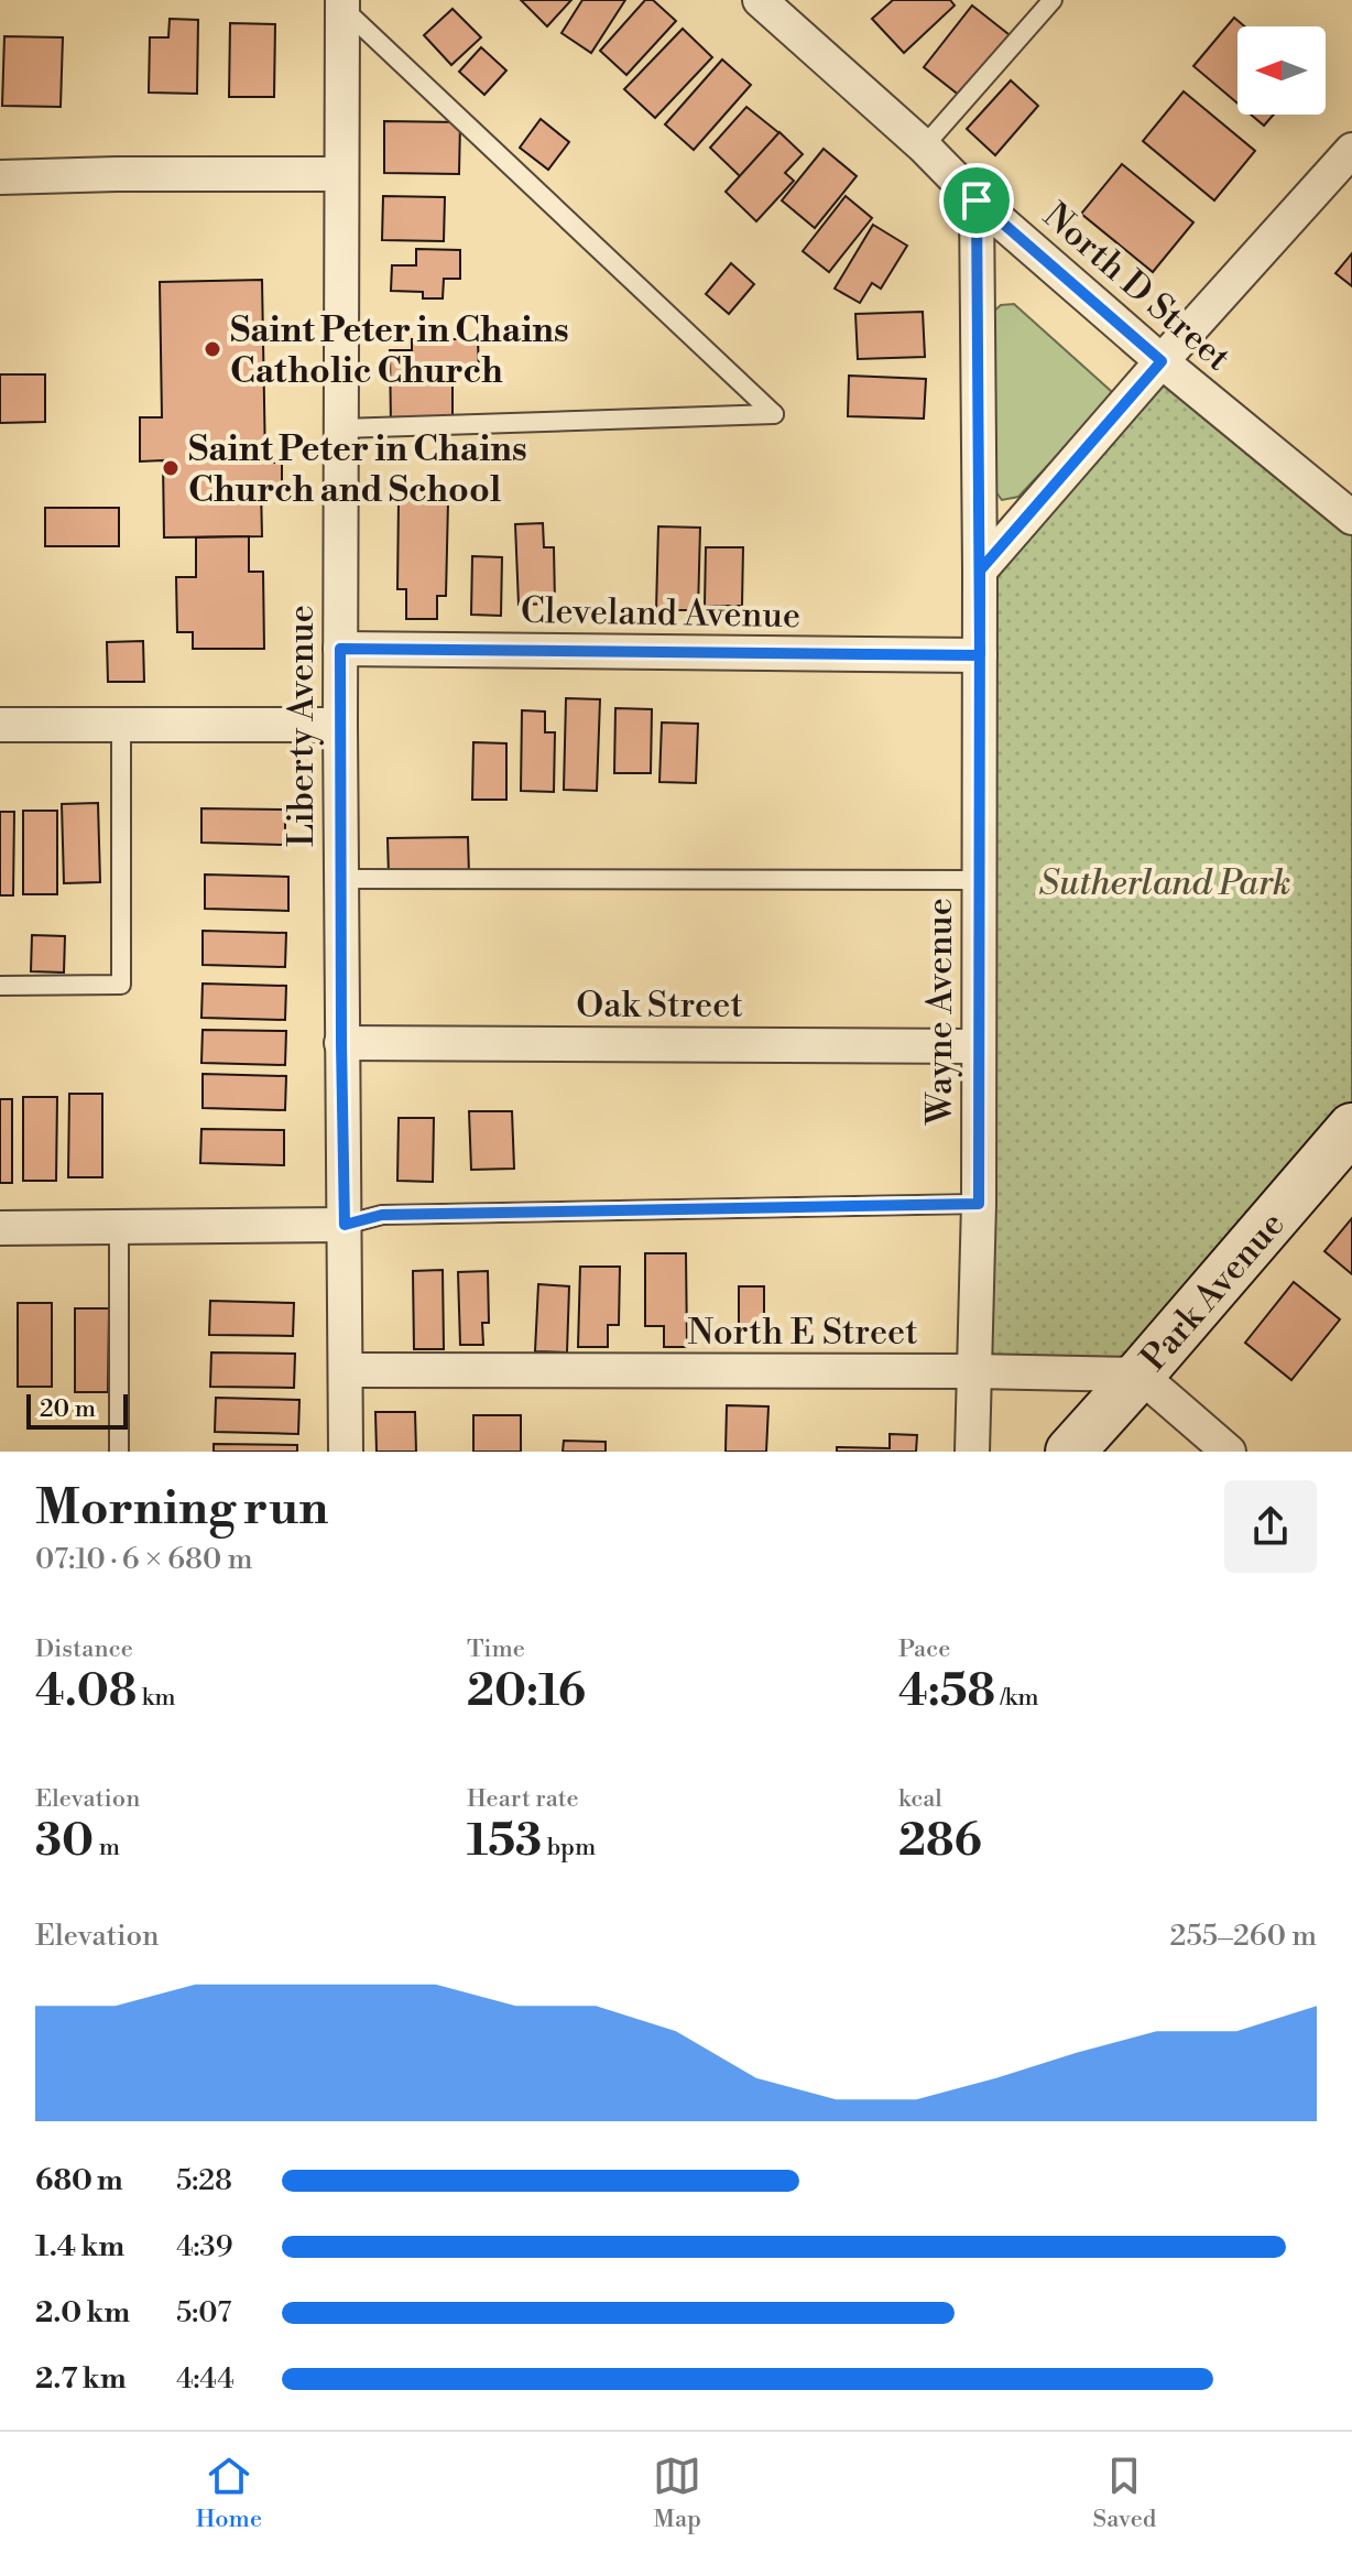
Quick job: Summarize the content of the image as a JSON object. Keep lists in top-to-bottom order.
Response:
{
  "streets": {
    "main road": ["Park Avenue"],
    "street": [
      "North D Street",
      "Cleveland Avenue",
      "Liberty Avenue",
      "Oak Street",
      "Wayne Avenue",
      "North E Street"
    ]
  },
  "crossings": [
    ["North D Street", "Wayne Avenue"],
    ["Cleveland Avenue", "Liberty Avenue"],
    ["Cleveland Avenue", "Wayne Avenue"],
    ["Liberty Avenue", "Oak Street"],
    ["Liberty Avenue", "North E Street"],
    ["Oak Street", "Wayne Avenue"],
    ["Wayne Avenue", "North E Street"],
    ["Park Avenue", "North E Street"]
  ],
  "parks": ["Sutherland Park"],
  "places": ["Saint Peter in Chains Catholic Church", "Saint Peter in Chains Church and School"],
  "scale_bar": "20 m",
  "north": "left",
  "page": {
    "scale": "20 m",
    "heading": ["Morning run", "07:10 · 6 × 680 m"],
    "stats": [
      ["Distance", "4.08 km"],
      ["Time", "20:16"],
      ["Pace", "4:58 /km"],
      ["Elevation", "30 m"],
      ["Heart rate", "153 bpm"],
      ["kcal", "286"]
    ],
    "chart": ["Elevation", "255–260 m"],
    "list": [
      {
        "name": "680 m",
        "note": "5:28"
      },
      {
        "name": "1.4 km",
        "note": "4:39"
      },
      {
        "name": "2.0 km",
        "note": "5:07"
      },
      {
        "name": "2.7 km",
        "note": "4:44"
      }
    ],
    "tabs": ["Home", "Map", "Saved"]
  }
}
